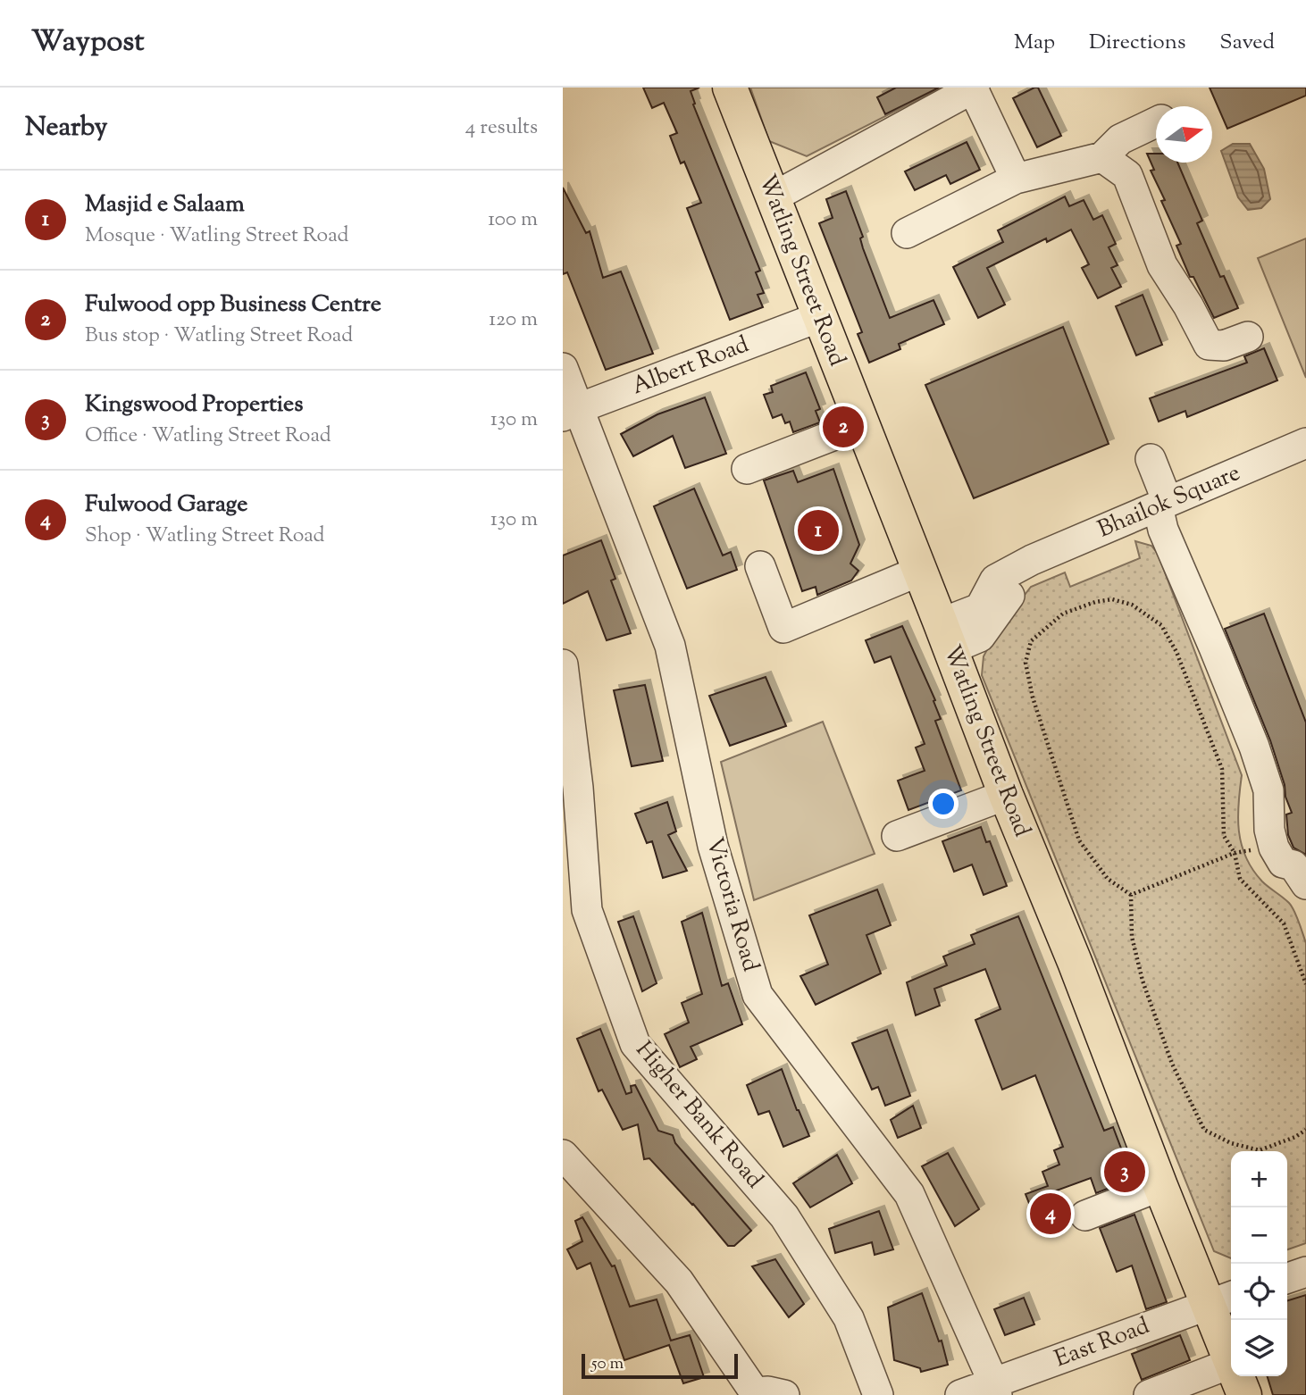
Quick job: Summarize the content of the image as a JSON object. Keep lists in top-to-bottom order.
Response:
{
  "streets": {
    "main road": ["Watling Street Road"],
    "street": [
      "Albert Road",
      "Bhailok Square",
      "Victoria Road",
      "Higher Bank Road",
      "East Road"
    ]
  },
  "crossings": [
    ["Watling Street Road", "Albert Road"],
    ["Watling Street Road", "Bhailok Square"],
    ["Watling Street Road", "East Road"],
    ["Albert Road", "Victoria Road"],
    ["Victoria Road", "East Road"]
  ],
  "scale_bar": "50 m",
  "north": "right",
  "page": {
    "header": "Waypost",
    "nav": ["Map", "Directions", "Saved"],
    "heading": ["Nearby", "4 results"],
    "list": [
      {
        "mark": "1",
        "name": "Masjid e Salaam",
        "note": "Mosque · Watling Street Road",
        "value": "100 m"
      },
      {
        "mark": "2",
        "name": "Fulwood opp Business Centre",
        "note": "Bus stop · Watling Street Road",
        "value": "120 m"
      },
      {
        "mark": "3",
        "name": "Kingswood Properties",
        "note": "Office · Watling Street Road",
        "value": "130 m"
      },
      {
        "mark": "4",
        "name": "Fulwood Garage",
        "note": "Shop · Watling Street Road",
        "value": "130 m"
      }
    ],
    "pins": [
      "2",
      "1",
      "3",
      "4"
    ],
    "map_buttons": ["+", "−"],
    "scale": "50 m"
  }
}
